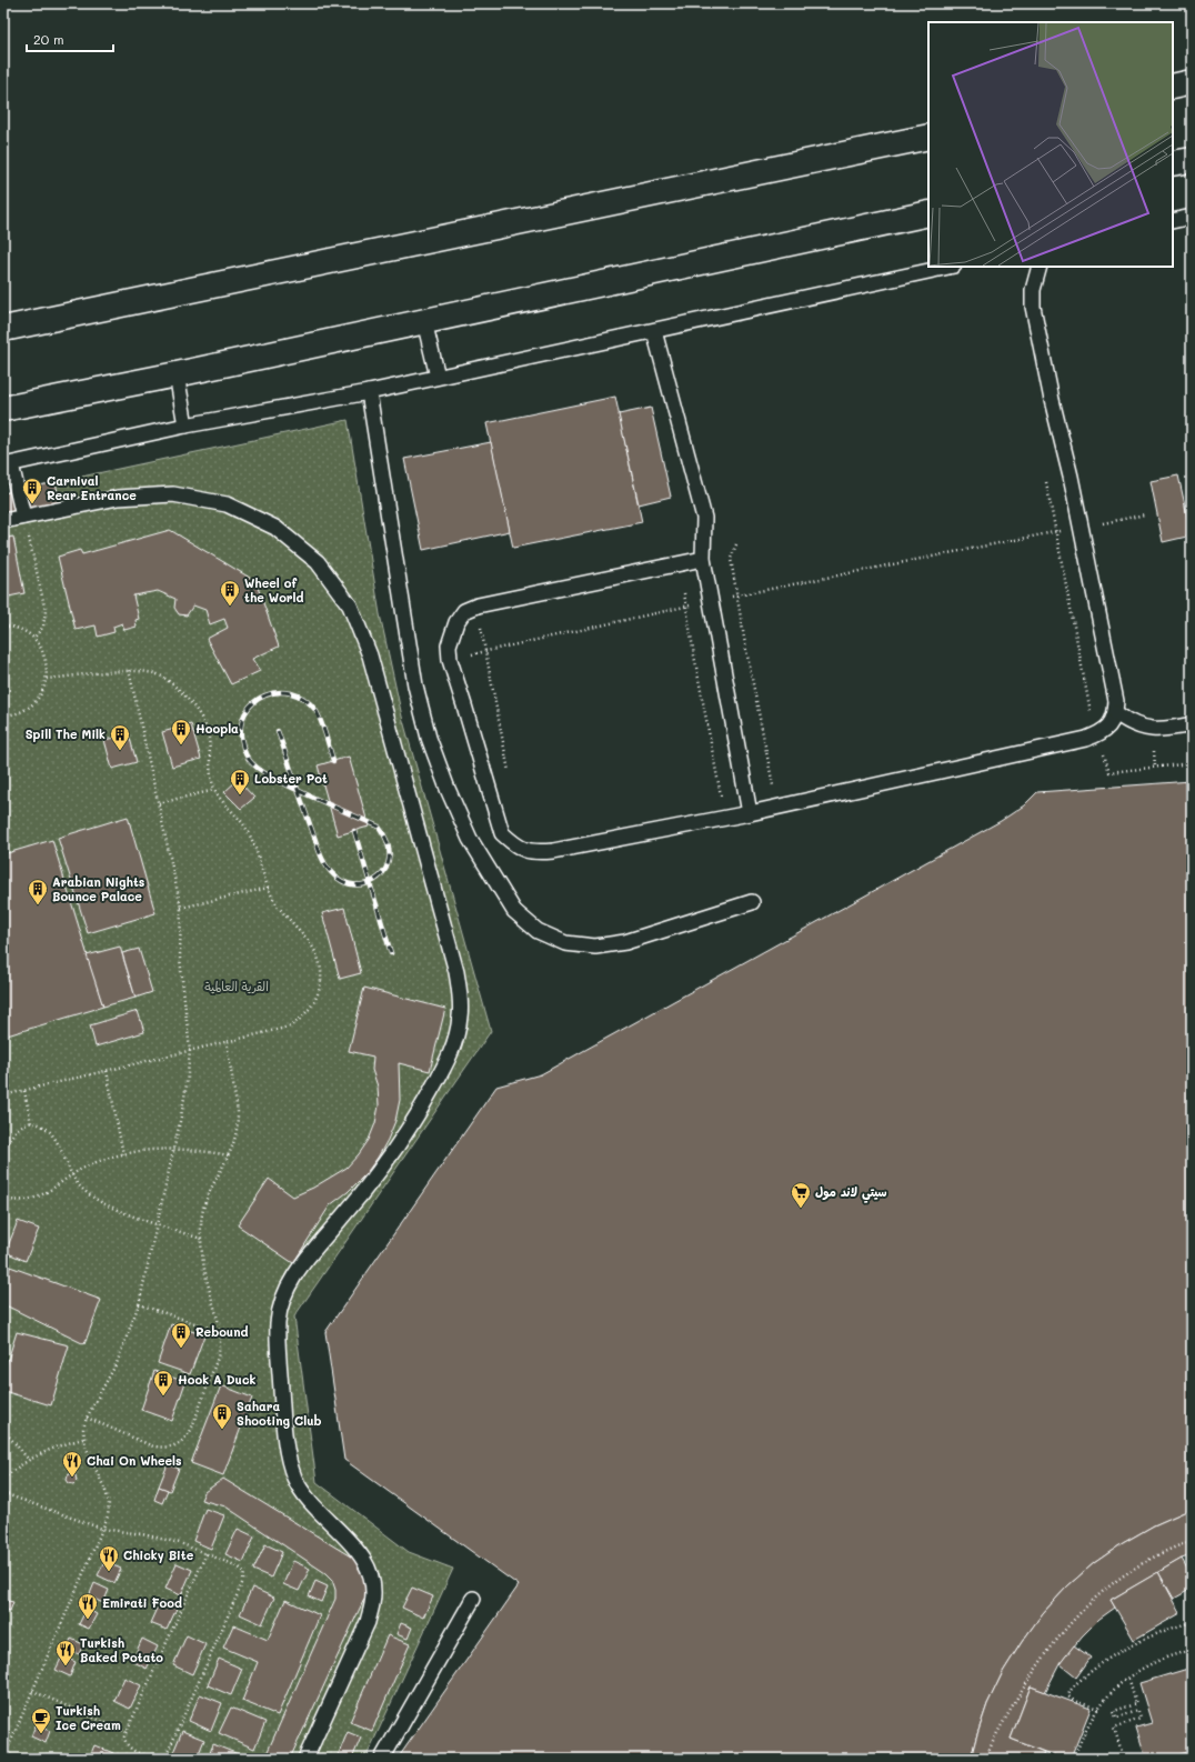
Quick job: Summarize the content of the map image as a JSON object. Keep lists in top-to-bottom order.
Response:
{
  "parks": ["القرية العالمية"],
  "places": {
    "building": [
      "Carnival Rear Entrance",
      "Wheel of the World",
      "Hoopla",
      "Spill The Milk",
      "Lobster Pot",
      "Arabian Nights Bounce Palace",
      "Rebound",
      "Hook A Duck",
      "Sahara Shooting Club"
    ],
    "supermarket": ["سيتي لاند مول"],
    "restaurant": [
      "Chai On Wheels",
      "Chicky Bite",
      "Emirati Food",
      "Turkish Baked Potato"
    ],
    "cafe": ["Turkish Ice Cream"]
  },
  "scale_bar": "20 m"
}
